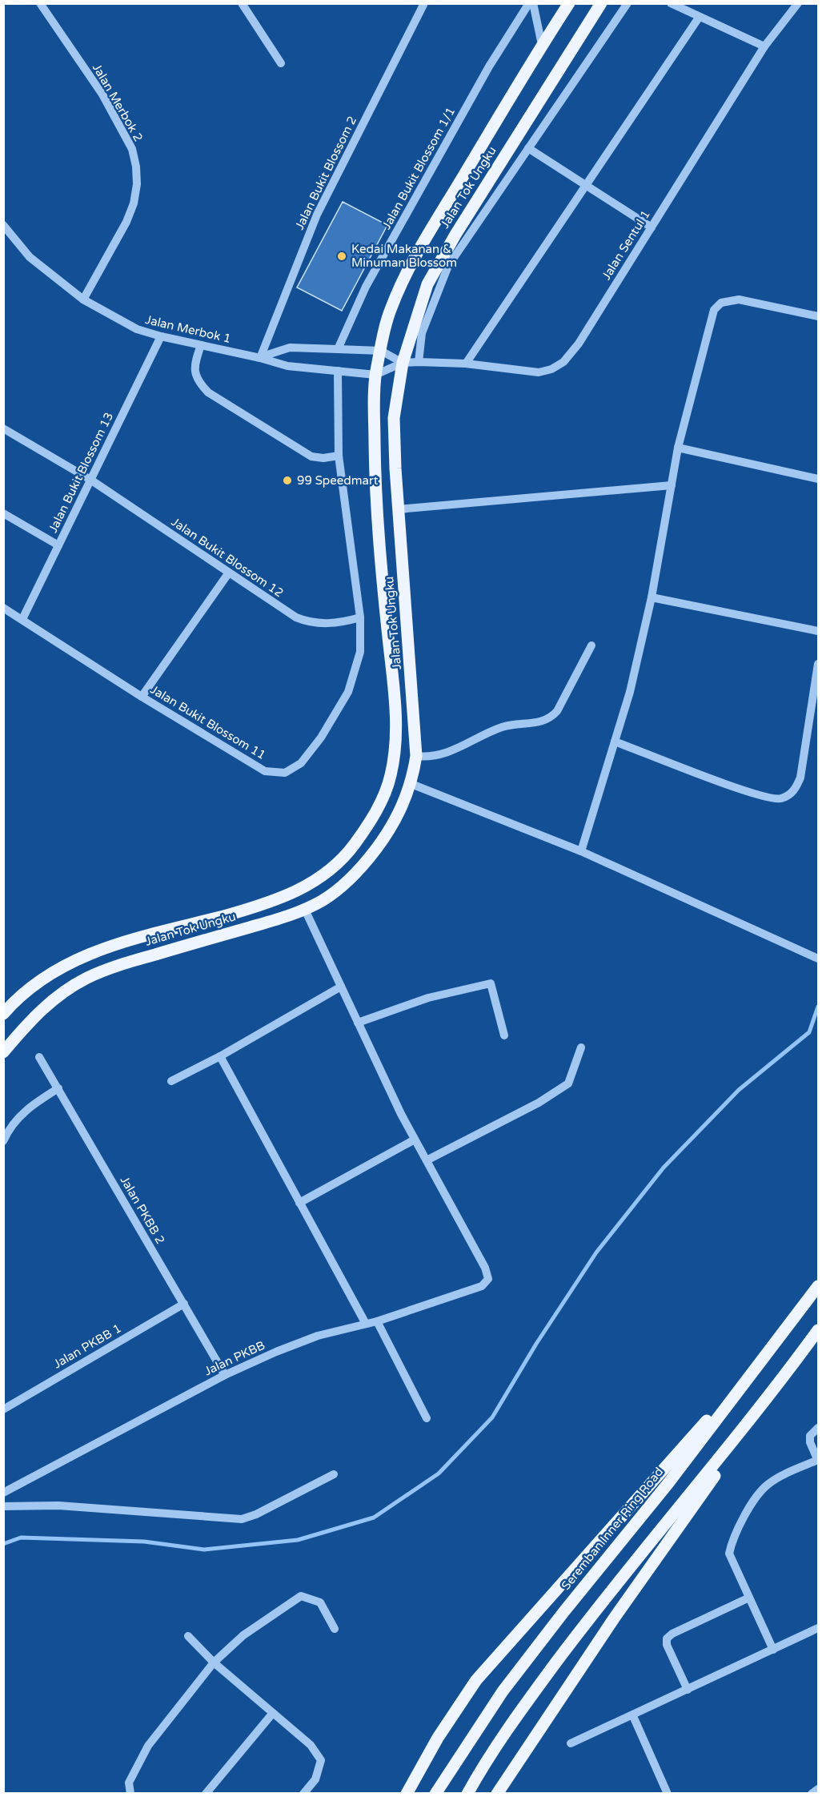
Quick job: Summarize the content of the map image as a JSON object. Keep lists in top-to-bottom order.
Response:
{
  "streets": {
    "main road": ["Jalan Tok Ungku", "Seremban Inner Ring Road"],
    "street": [
      "Jalan Merbok 2",
      "Jalan Bukit Blossom 1/1",
      "Jalan Bukit Blossom 2",
      "Jalan Sentul 1",
      "Jalan Merbok 1",
      "Jalan Bukit Blossom 13",
      "Jalan Bukit Blossom 12",
      "Jalan Bukit Blossom 11",
      "Jalan PKBB 2",
      "Jalan PKBB 1",
      "Jalan PKBB"
    ]
  },
  "crossings": [
    ["Jalan Merbok 2", "Jalan Merbok 1"],
    ["Jalan Bukit Blossom 2", "Jalan Merbok 1"],
    ["Jalan Tok Ungku", "Jalan Sentul 1"],
    ["Jalan Tok Ungku", "Jalan Merbok 1"],
    ["Jalan Sentul 1", "Jalan Merbok 1"],
    ["Jalan Merbok 1", "Jalan Bukit Blossom 13"],
    ["Jalan Merbok 1", "Jalan Bukit Blossom 11"],
    ["Jalan Bukit Blossom 13", "Jalan Bukit Blossom 12"],
    ["Jalan Bukit Blossom 13", "Jalan Bukit Blossom 11"],
    ["Jalan Bukit Blossom 12", "Jalan Bukit Blossom 11"],
    ["Jalan PKBB 2", "Jalan PKBB 1"],
    ["Jalan PKBB 2", "Jalan PKBB"]
  ],
  "places": ["Kedai Makanan & Minuman Blossom", "99 Speedmart"]
}
